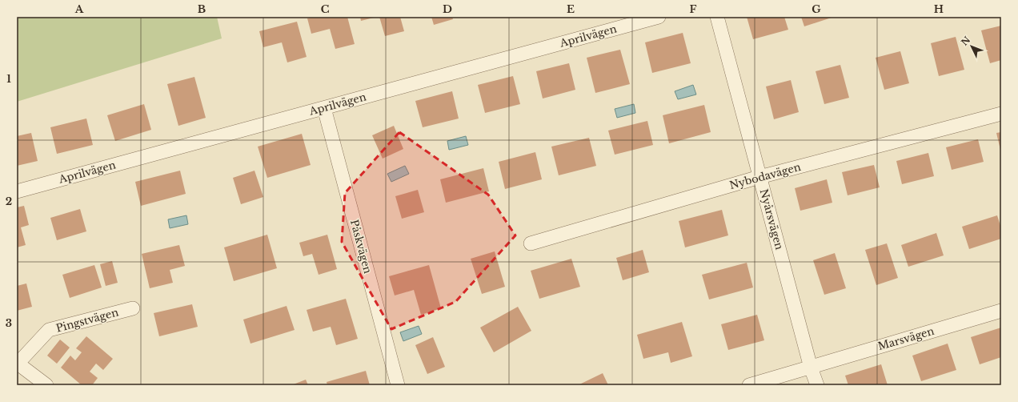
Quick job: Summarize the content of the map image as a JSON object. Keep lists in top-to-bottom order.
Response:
{
  "streets": {
    "street": [
      "Aprilvägen",
      "Nybodavägen",
      "Nyårsvägen",
      "Påskvägen",
      "Pingstvägen",
      "Marsvägen"
    ]
  },
  "crossings": [
    ["Aprilvägen", "Påskvägen"],
    ["Nybodavägen", "Nyårsvägen"],
    ["Nyårsvägen", "Marsvägen"]
  ],
  "north": "top left",
  "grid": {
    "columns": [
      "A",
      "B",
      "C",
      "D",
      "E",
      "F",
      "G",
      "H"
    ],
    "rows": ["1", "2", "3"]
  }
}
